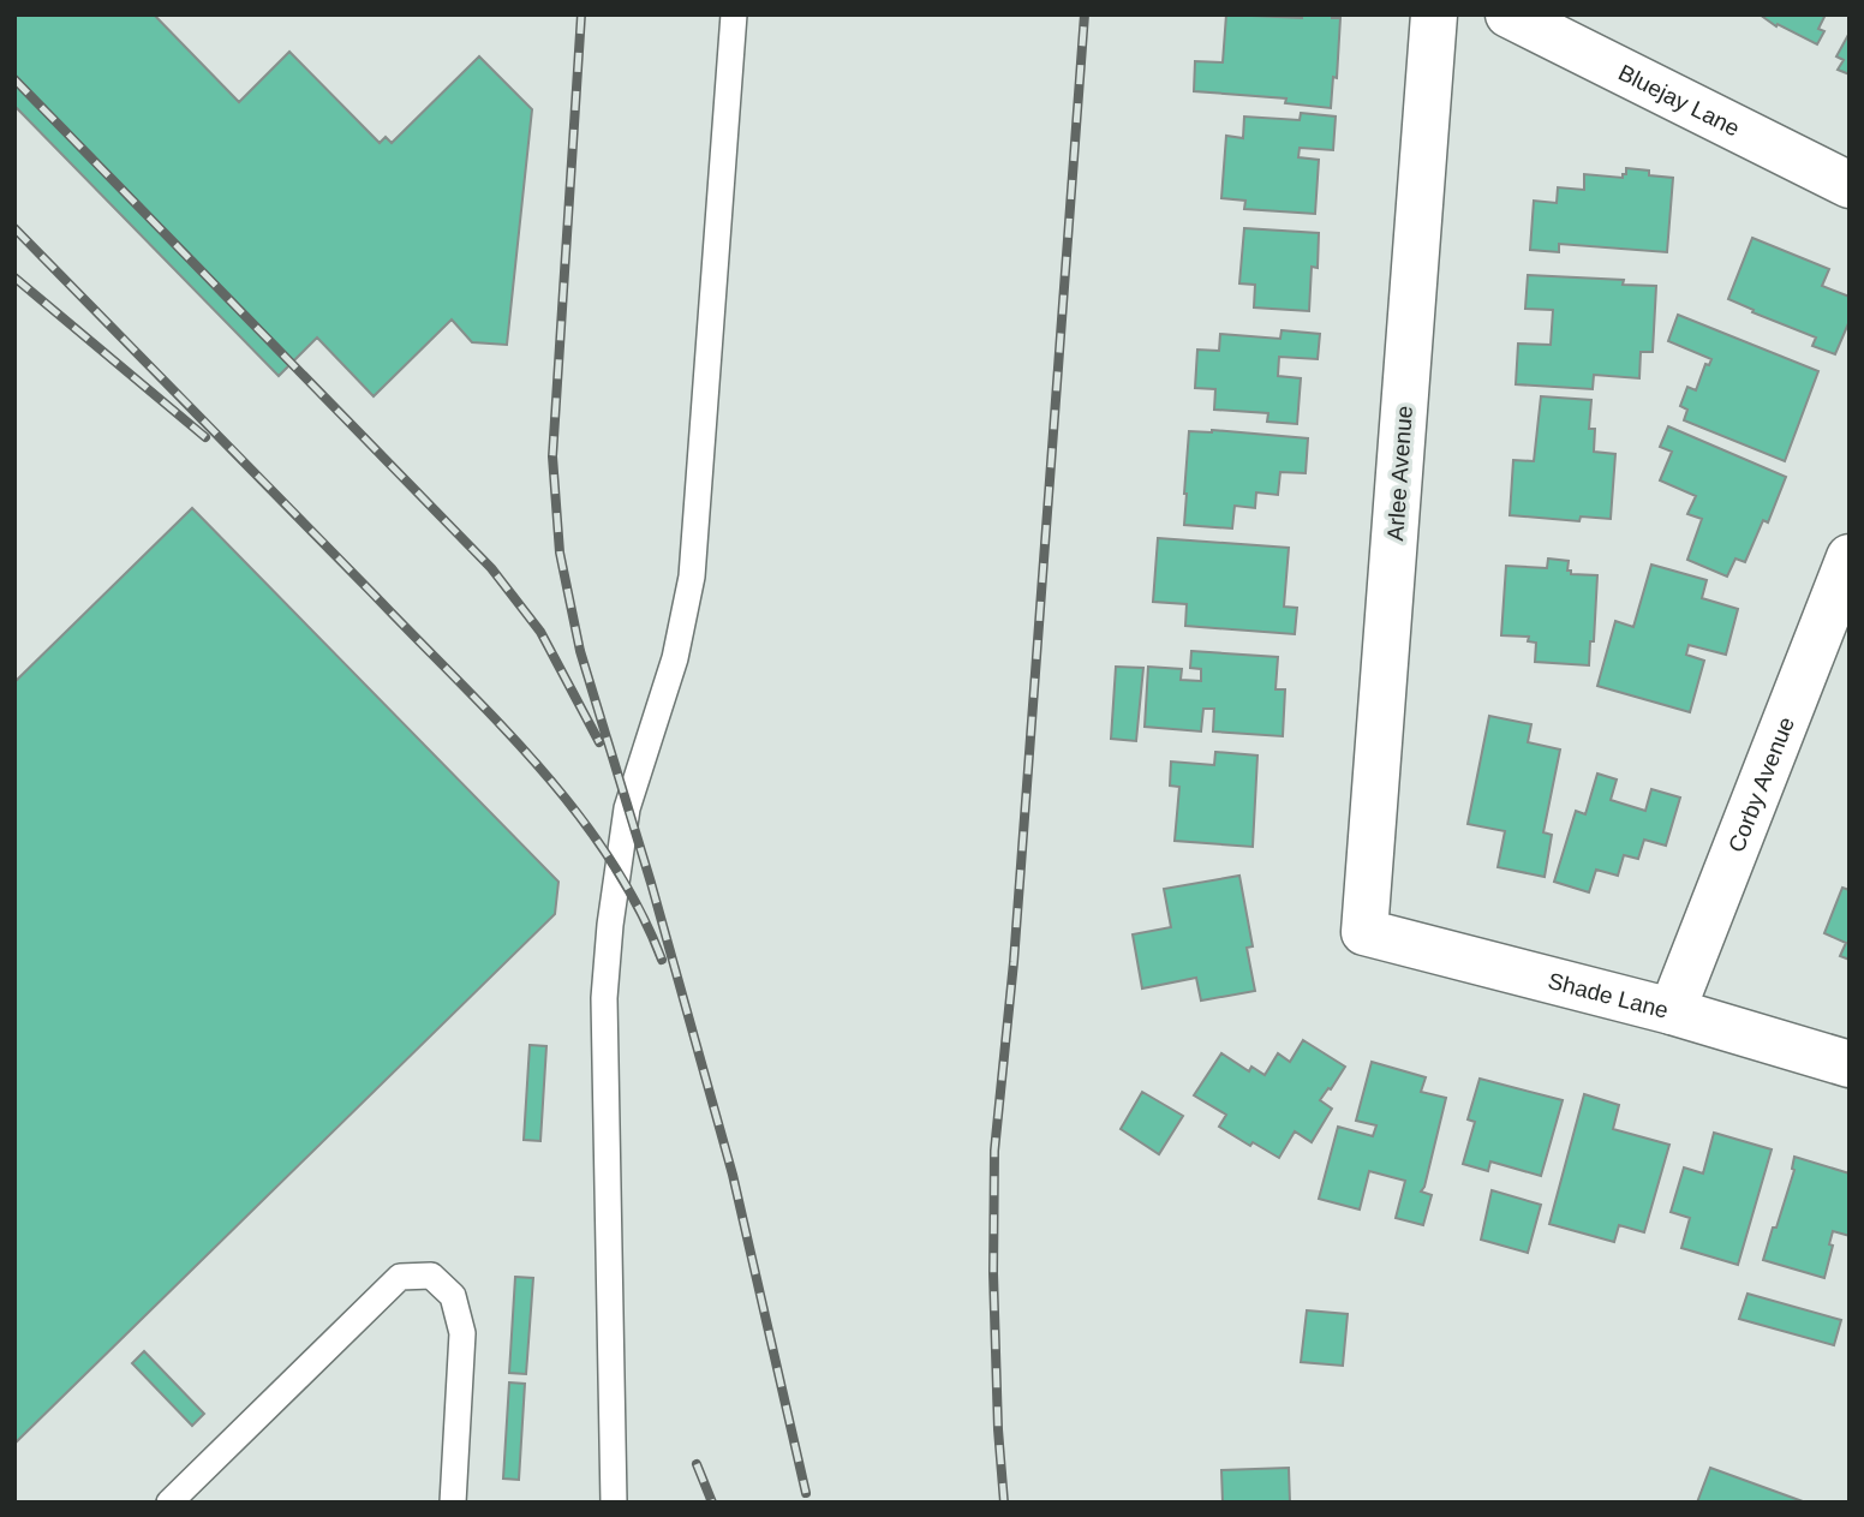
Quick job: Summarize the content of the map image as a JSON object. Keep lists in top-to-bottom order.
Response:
{
  "streets": {
    "street": [
      "Bluejay Lane",
      "Arlee Avenue",
      "Corby Avenue",
      "Shade Lane"
    ]
  },
  "crossings": [
    ["Arlee Avenue", "Shade Lane"],
    ["Corby Avenue", "Shade Lane"]
  ]
}
